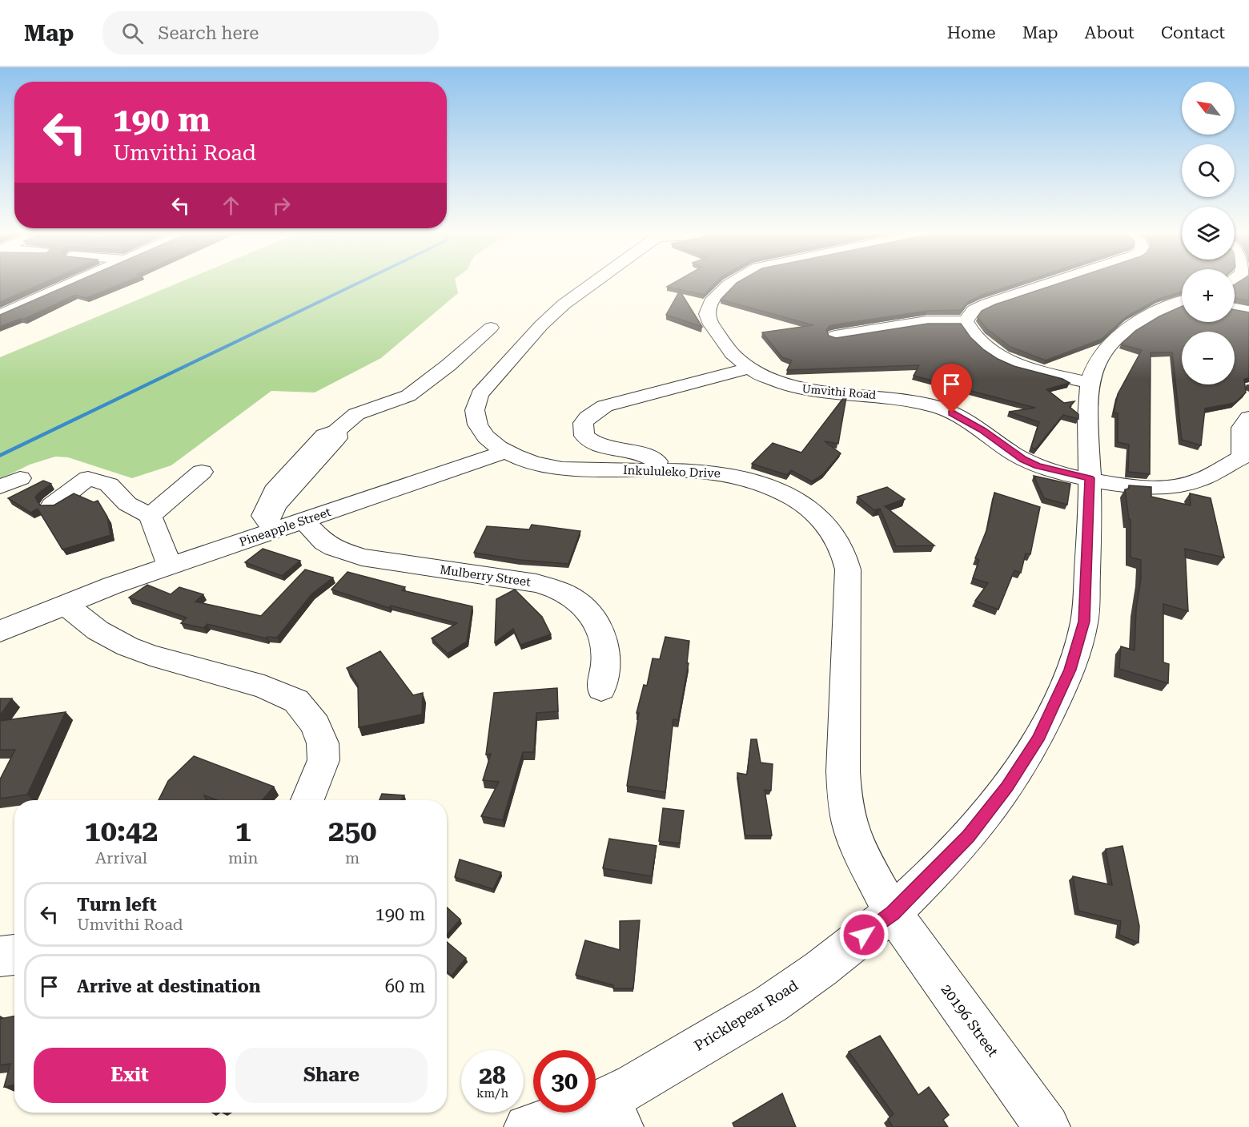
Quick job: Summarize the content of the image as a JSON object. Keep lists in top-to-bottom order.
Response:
{
  "streets": {
    "street": [
      "Umvithi Road",
      "Inkululeko Drive",
      "Pineapple Street",
      "Mulberry Street",
      "Pricklepear Road",
      "20196 Street"
    ]
  },
  "crossings": [
    ["Umvithi Road", "Pricklepear Road"],
    ["Inkululeko Drive", "Pineapple Street"],
    ["Inkululeko Drive", "Pricklepear Road"],
    ["Inkululeko Drive", "20196 Street"],
    ["Pineapple Street", "Mulberry Street"],
    ["Pricklepear Road", "20196 Street"]
  ],
  "north": "top left",
  "page": {
    "header": "Map",
    "search": "Search here",
    "nav": [
      "Home",
      "Map",
      "About",
      "Contact"
    ],
    "map_buttons": ["+", "−"],
    "turn": ["190 m", "Umvithi Road"],
    "eta": [
      "10:42",
      "Arrival",
      "1",
      "min",
      "250",
      "m"
    ],
    "list": [
      {
        "name": "Turn left",
        "note": "Umvithi Road",
        "value": "190 m"
      },
      {
        "name": "Arrive at destination",
        "value": "60 m"
      }
    ],
    "buttons": ["Exit", "Share"],
    "speed": "28 km/h",
    "limit": "30"
  }
}
